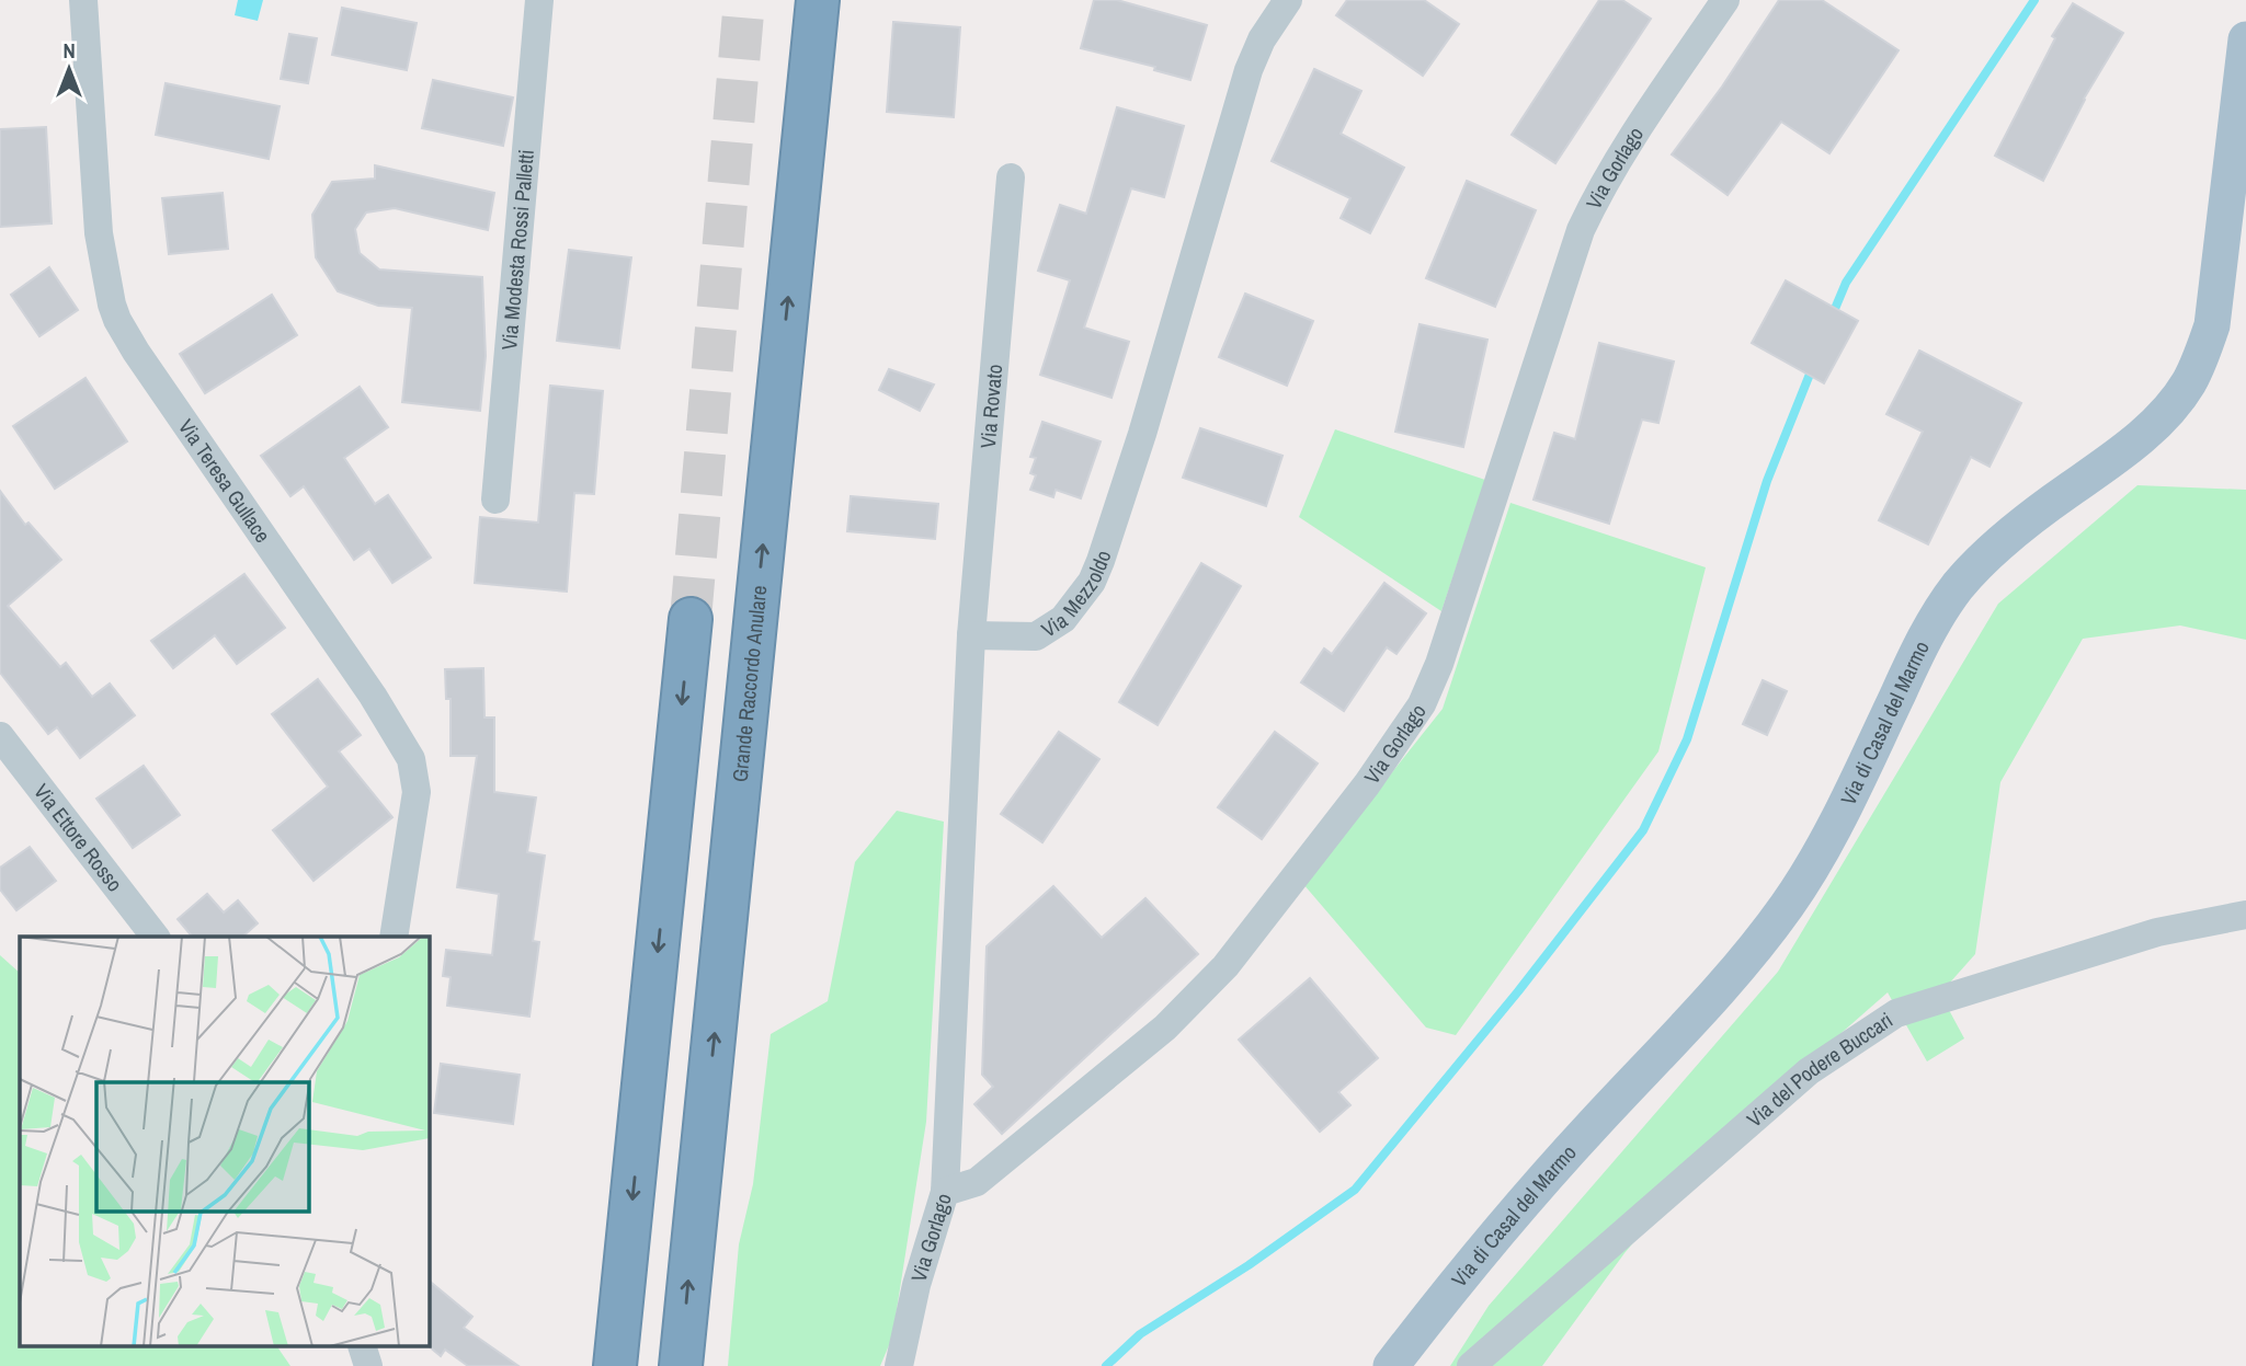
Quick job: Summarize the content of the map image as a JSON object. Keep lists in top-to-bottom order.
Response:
{
  "streets": {
    "highway": ["Grande Raccordo Anulare"],
    "main road": ["Via di Casal del Marmo"],
    "street": [
      "Via Gorlago",
      "Via Modesta Rossi Palletti",
      "Via Rovato",
      "Via Teresa Gullace",
      "Via Mezzoldo",
      "Via Ettore Rosso",
      "Via del Podere Buccari"
    ]
  },
  "crossings": [
    ["Via Rovato", "Via Mezzoldo"]
  ],
  "north": "top"
}
